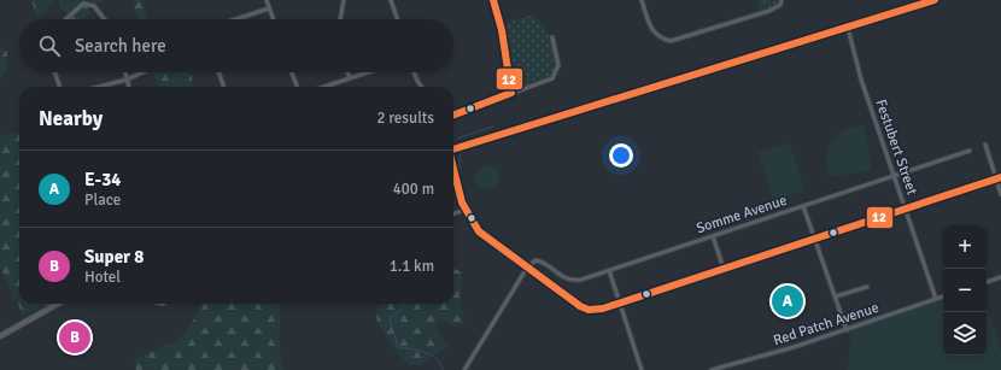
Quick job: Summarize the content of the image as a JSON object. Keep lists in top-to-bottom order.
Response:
{
  "streets": {
    "street": ["Festubert Street", "Somme Avenue", "Red Patch Avenue"]
  },
  "crossings": [
    ["Festubert Street", "Somme Avenue"],
    ["Festubert Street", "Red Patch Avenue"]
  ],
  "lines": ["transit line 12"],
  "page": {
    "search": "Search here",
    "heading": ["Nearby", "2 results"],
    "list": [
      {
        "mark": "A",
        "name": "E-34",
        "note": "Place",
        "value": "400 m"
      },
      {
        "mark": "B",
        "name": "Super 8",
        "note": "Hotel",
        "value": "1.1 km"
      }
    ],
    "map_buttons": ["+", "−"],
    "pins": ["A", "B"]
  }
}
